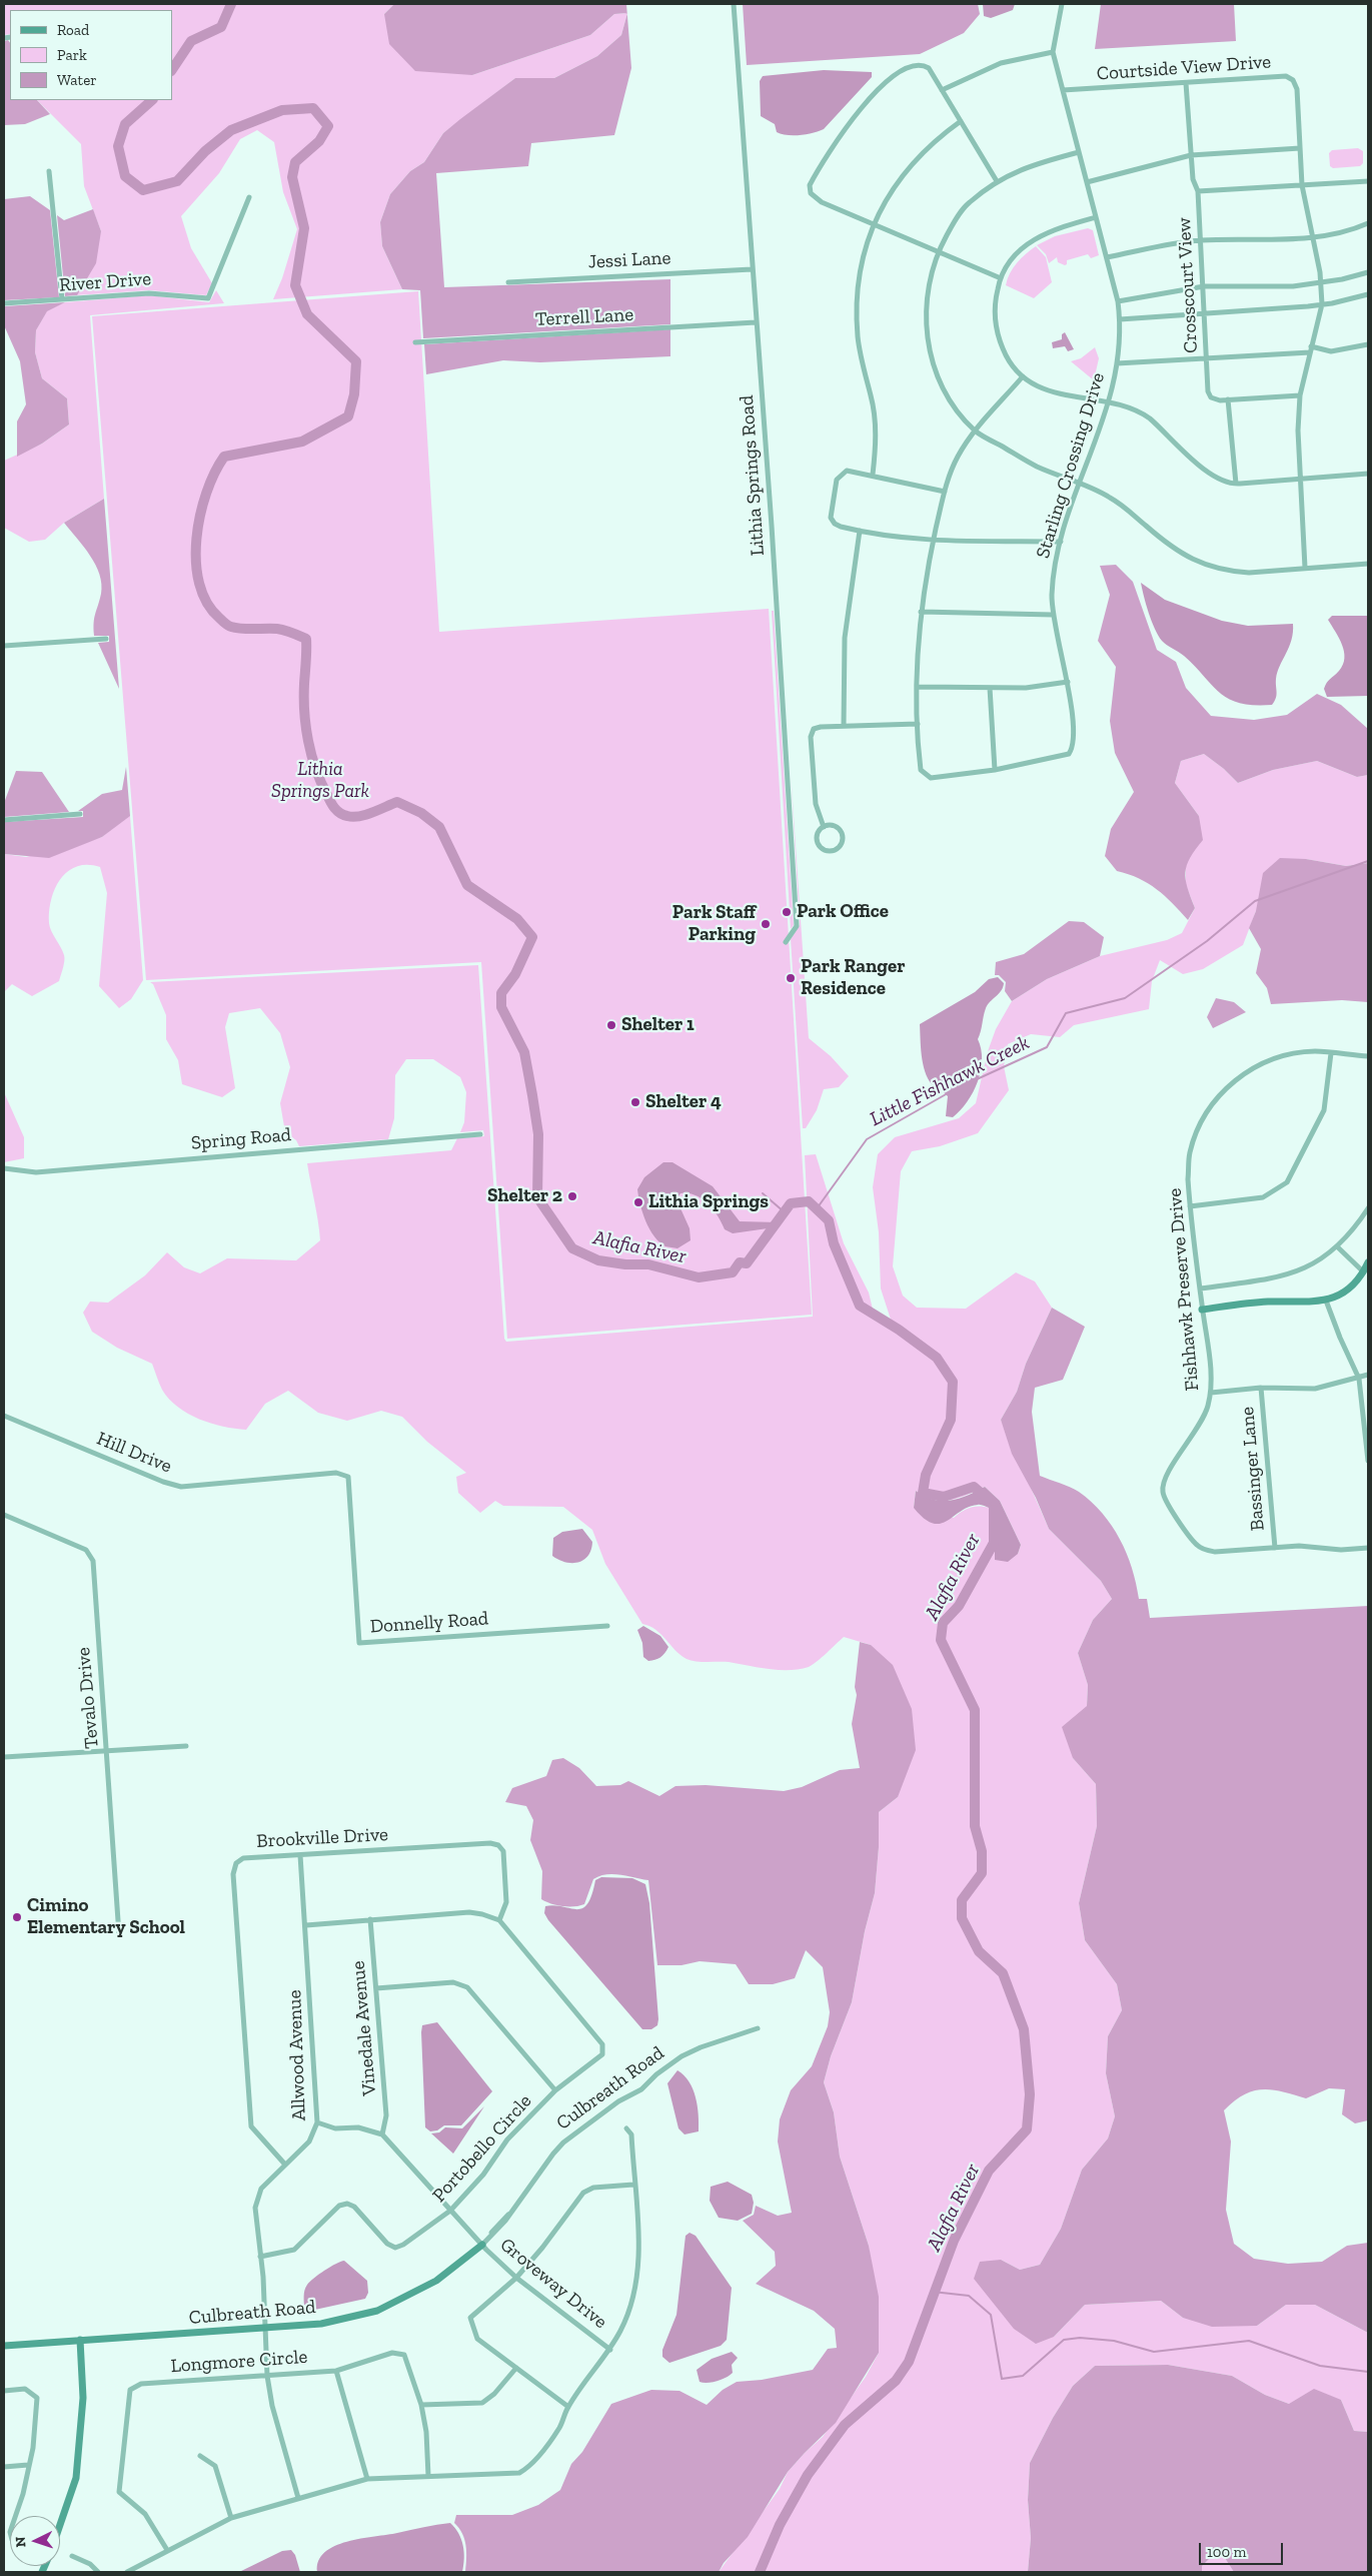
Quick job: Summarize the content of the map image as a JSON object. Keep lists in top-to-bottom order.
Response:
{
  "streets": {
    "street": [
      "Courtside View Drive",
      "Jessi Lane",
      "River Drive",
      "Crosscourt View",
      "Terrell Lane",
      "Starling Crossing Drive",
      "Lithia Springs Road",
      "Spring Road",
      "Fishhawk Preserve Drive",
      "Hill Drive",
      "Bassinger Lane",
      "Donnelly Road",
      "Tevalo Drive",
      "Brookville Drive",
      "Vinedale Avenue",
      "Allwood Avenue",
      "Culbreath Road",
      "Portobello Circle",
      "Groveway Drive",
      "Longmore Circle"
    ]
  },
  "crossings": [
    ["Courtside View Drive", "Crosscourt View"],
    ["Courtside View Drive", "Starling Crossing Drive"],
    ["Jessi Lane", "Lithia Springs Road"],
    ["Terrell Lane", "Lithia Springs Road"],
    ["Fishhawk Preserve Drive", "Bassinger Lane"],
    ["Hill Drive", "Donnelly Road"],
    ["Brookville Drive", "Allwood Avenue"],
    ["Brookville Drive", "Portobello Circle"],
    ["Vinedale Avenue", "Groveway Drive"],
    ["Allwood Avenue", "Culbreath Road"],
    ["Allwood Avenue", "Portobello Circle"],
    ["Allwood Avenue", "Longmore Circle"],
    ["Culbreath Road", "Groveway Drive"],
    ["Portobello Circle", "Groveway Drive"]
  ],
  "water": ["Little Fishhawk Creek", "Alafia River"],
  "parks": ["Lithia Springs Park"],
  "places": [
    "Park Office",
    "Park Staff Parking",
    "Park Ranger Residence",
    "Shelter 1",
    "Shelter 4",
    "Shelter 2",
    "Lithia Springs",
    "Cimino Elementary School"
  ],
  "legend": ["Road", "Park", "Water"],
  "scale_bar": "100 m",
  "north": "left"
}
